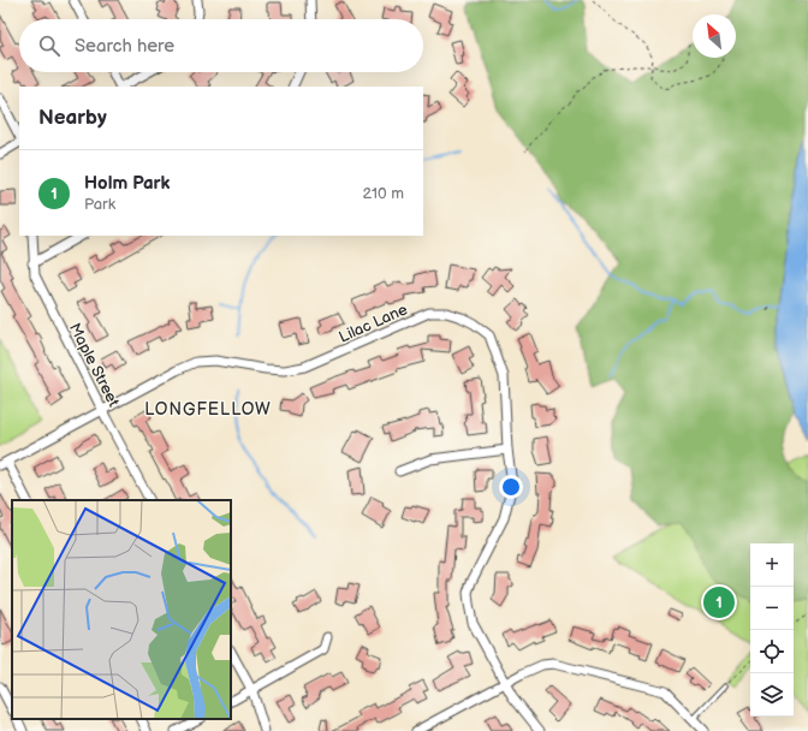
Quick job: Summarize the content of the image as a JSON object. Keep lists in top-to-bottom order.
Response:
{
  "streets": {
    "street": ["Lilac Lane", "Maple Street"]
  },
  "crossings": [
    ["Lilac Lane", "Maple Street"]
  ],
  "districts": ["LONGFELLOW"],
  "north": "top left",
  "page": {
    "search": "Search here",
    "heading": "Nearby",
    "list": [
      {
        "mark": "1",
        "name": "Holm Park",
        "note": "Park",
        "value": "210 m"
      }
    ],
    "map_buttons": ["+", "−"],
    "pins": "1"
  }
}
